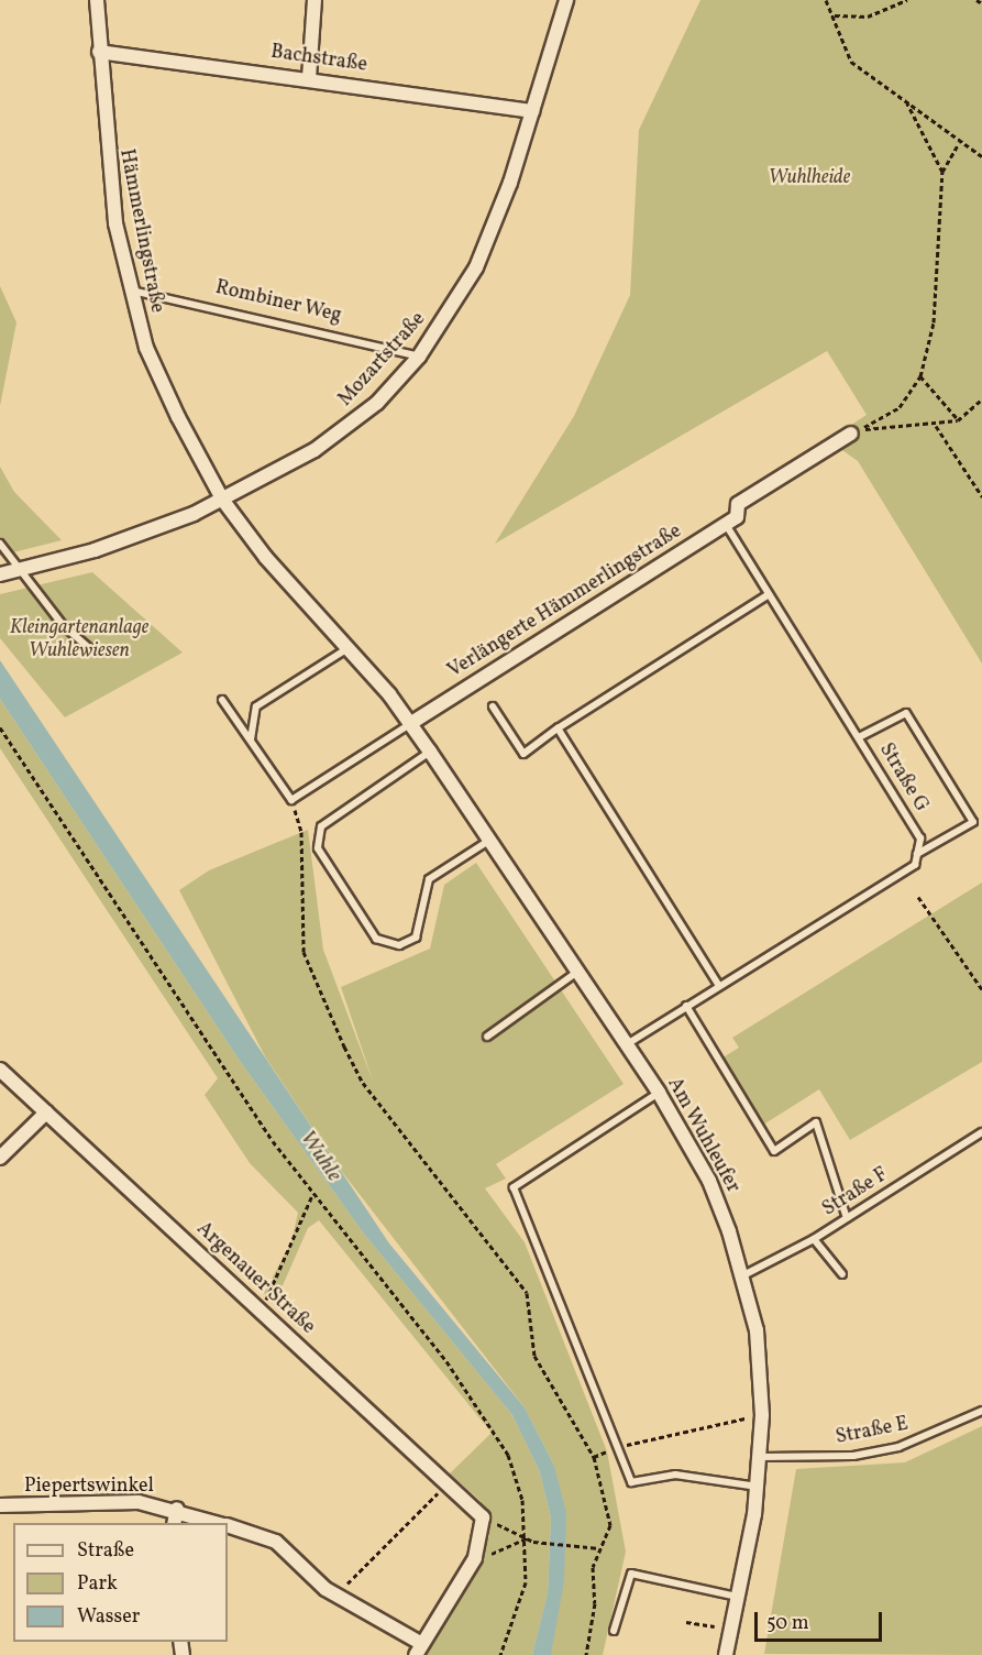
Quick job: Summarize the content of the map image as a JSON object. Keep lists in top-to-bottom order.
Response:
{
  "streets": {
    "street": [
      "Bachstraße",
      "Hämmerlingstraße",
      "Mozartstraße",
      "Verlängerte Hämmerlingstraße",
      "Am Wuhleufer",
      "Argenauer Straße",
      "Piepertswinkel"
    ],
    "lane": [
      "Rombiner Weg",
      "Straße G",
      "Straße F",
      "Straße E"
    ]
  },
  "crossings": [
    ["Bachstraße", "Hämmerlingstraße"],
    ["Bachstraße", "Mozartstraße"],
    ["Hämmerlingstraße", "Rombiner Weg"],
    ["Hämmerlingstraße", "Mozartstraße"],
    ["Hämmerlingstraße", "Verlängerte Hämmerlingstraße"],
    ["Hämmerlingstraße", "Am Wuhleufer"],
    ["Rombiner Weg", "Mozartstraße"],
    ["Verlängerte Hämmerlingstraße", "Straße G"],
    ["Am Wuhleufer", "Straße F"],
    ["Am Wuhleufer", "Straße E"],
    ["Argenauer Straße", "Piepertswinkel"]
  ],
  "water": ["Wuhle"],
  "parks": ["Wuhlheide", "Kleingartenanlage Wuhlewiesen"],
  "legend": ["Straße", "Park", "Wasser"],
  "scale_bar": "50 m"
}
